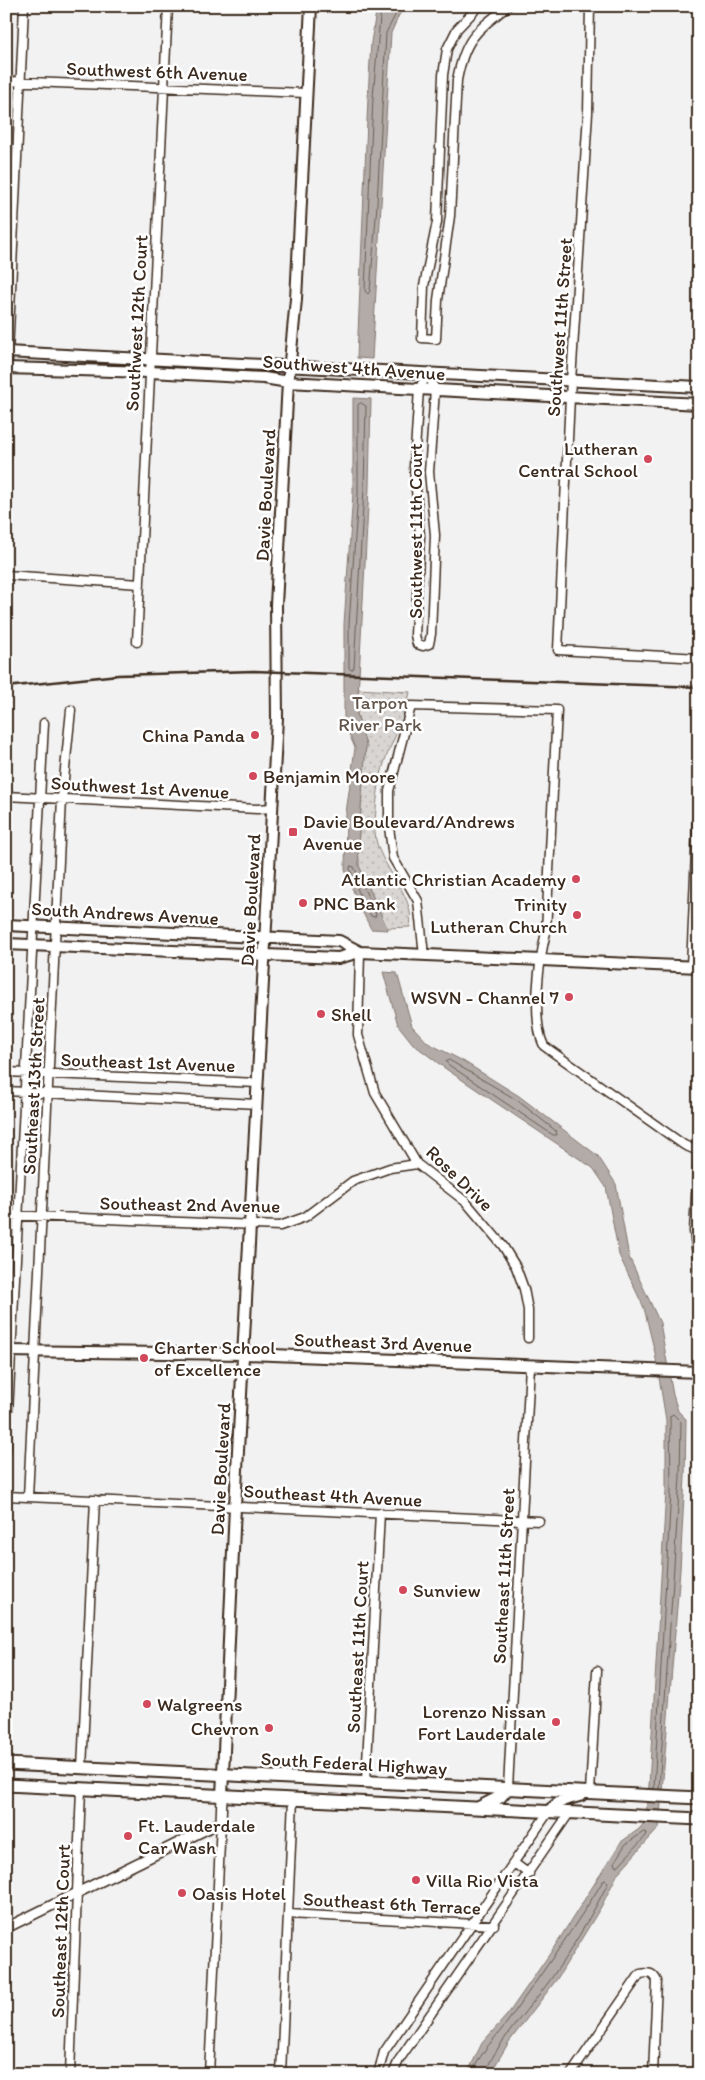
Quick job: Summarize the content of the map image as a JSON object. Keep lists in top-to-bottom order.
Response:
{
  "streets": {
    "main road": [
      "Southwest 4th Avenue",
      "Davie Boulevard",
      "South Andrews Avenue",
      "Southeast 3rd Avenue",
      "South Federal Highway"
    ],
    "street": [
      "Southwest 6th Avenue",
      "Southwest 12th Court",
      "Southwest 11th Street",
      "Southwest 11th Court",
      "Southwest 1st Avenue",
      "Southeast 1st Avenue",
      "Southeast 13th Street",
      "Rose Drive",
      "Southeast 2nd Avenue",
      "Southeast 4th Avenue",
      "Southeast 11th Street",
      "Southeast 11th Court",
      "Southeast 6th Terrace",
      "Southeast 12th Court"
    ]
  },
  "crossings": [
    ["Southwest 6th Avenue", "Southwest 12th Court"],
    ["Southwest 6th Avenue", "Davie Boulevard"],
    ["Southwest 12th Court", "Southwest 4th Avenue"],
    ["Southwest 11th Street", "Southwest 4th Avenue"],
    ["Southwest 4th Avenue", "Davie Boulevard"],
    ["Southwest 4th Avenue", "Southwest 11th Court"],
    ["Davie Boulevard", "Southwest 1st Avenue"],
    ["Davie Boulevard", "South Andrews Avenue"],
    ["Davie Boulevard", "Southeast 1st Avenue"],
    ["Davie Boulevard", "Southeast 2nd Avenue"],
    ["Davie Boulevard", "Southeast 3rd Avenue"],
    ["Davie Boulevard", "Southeast 4th Avenue"],
    ["Davie Boulevard", "South Federal Highway"],
    ["Southwest 1st Avenue", "Southeast 13th Street"],
    ["South Andrews Avenue", "Southeast 13th Street"],
    ["South Andrews Avenue", "Rose Drive"],
    ["Southeast 1st Avenue", "Southeast 13th Street"],
    ["Southeast 13th Street", "Southeast 2nd Avenue"],
    ["Southeast 13th Street", "Southeast 3rd Avenue"],
    ["Southeast 13th Street", "Southeast 4th Avenue"],
    ["Rose Drive", "Southeast 2nd Avenue"],
    ["Southeast 3rd Avenue", "Southeast 11th Street"],
    ["Southeast 4th Avenue", "Southeast 11th Street"],
    ["Southeast 4th Avenue", "Southeast 11th Court"],
    ["Southeast 11th Street", "South Federal Highway"],
    ["Southeast 11th Court", "South Federal Highway"],
    ["South Federal Highway", "Southeast 12th Court"]
  ],
  "parks": ["Tarpon River Park"],
  "places": {
    "other": [
      "Lutheran Central School",
      "China Panda",
      "Benjamin Moore",
      "Atlantic Christian Academy",
      "PNC Bank",
      "Trinity Lutheran Church",
      "WSVN - Channel 7",
      "Shell",
      "Charter School of Excellence",
      "Sunview",
      "Walgreens",
      "Lorenzo Nissan Fort Lauderdale",
      "Chevron",
      "Ft. Lauderdale Car Wash",
      "Villa Rio Vista",
      "Oasis Hotel"
    ],
    "transit": ["Davie Boulevard/Andrews Avenue"]
  }
}
